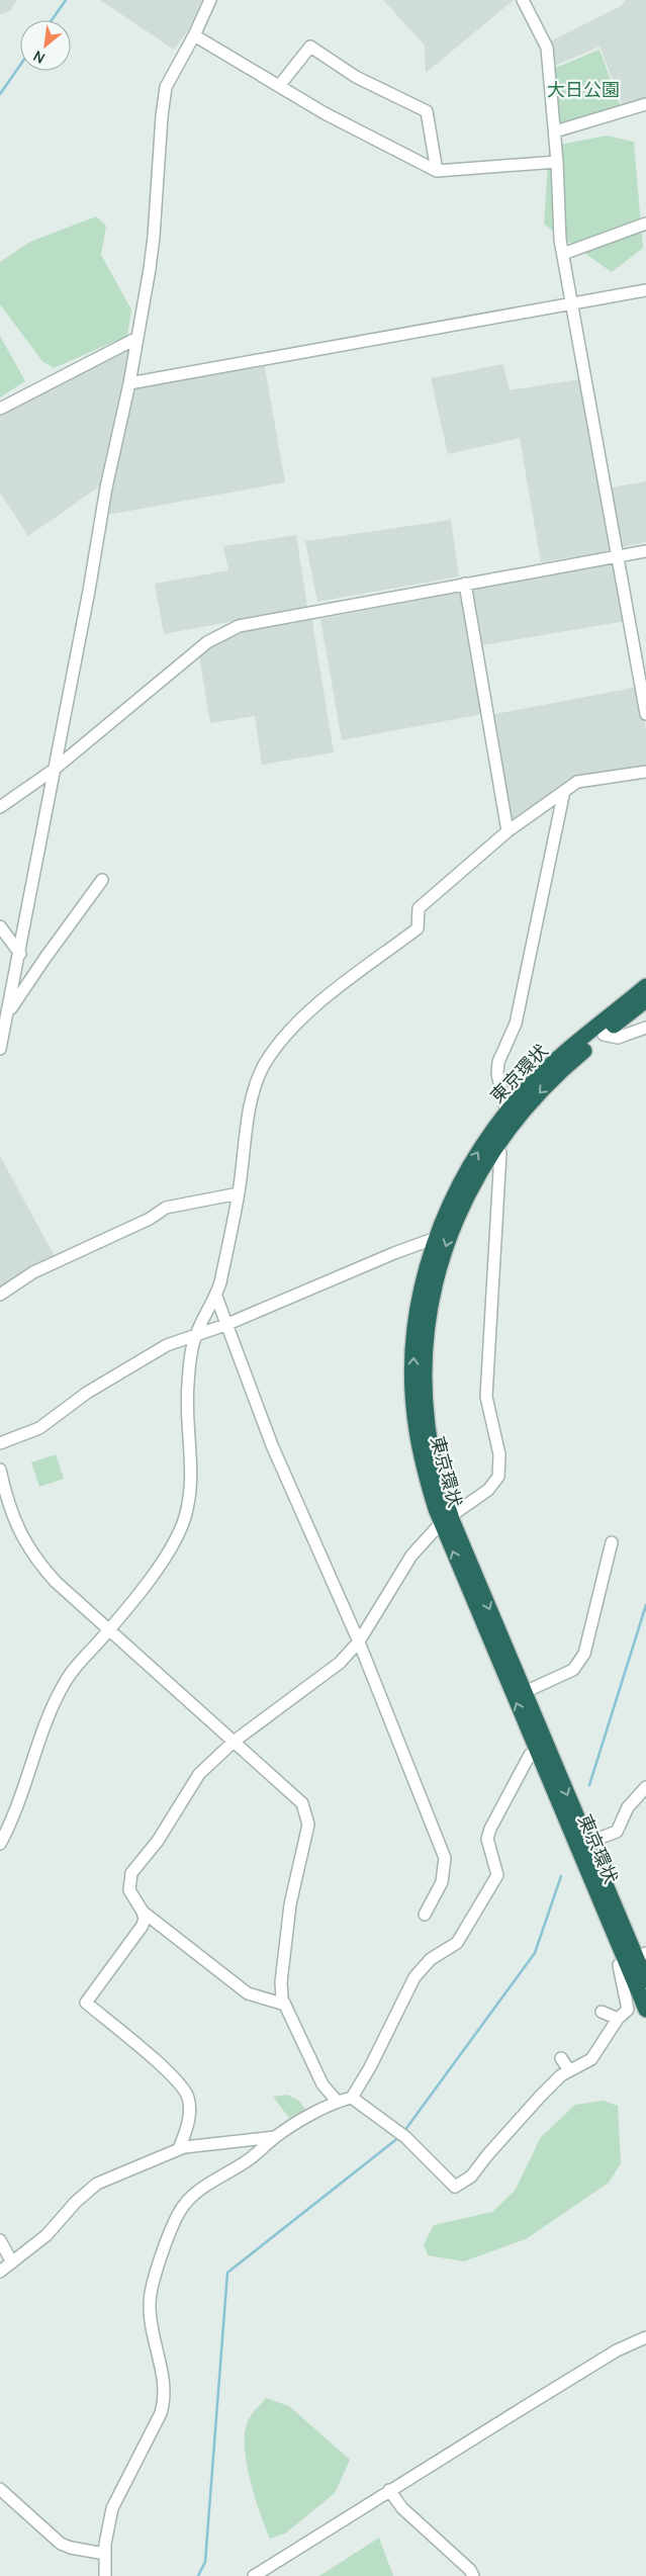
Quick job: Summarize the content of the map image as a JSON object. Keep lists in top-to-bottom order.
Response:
{
  "streets": {
    "highway": ["東京環状"]
  },
  "parks": ["大日公園"],
  "north": "bottom left"
}
